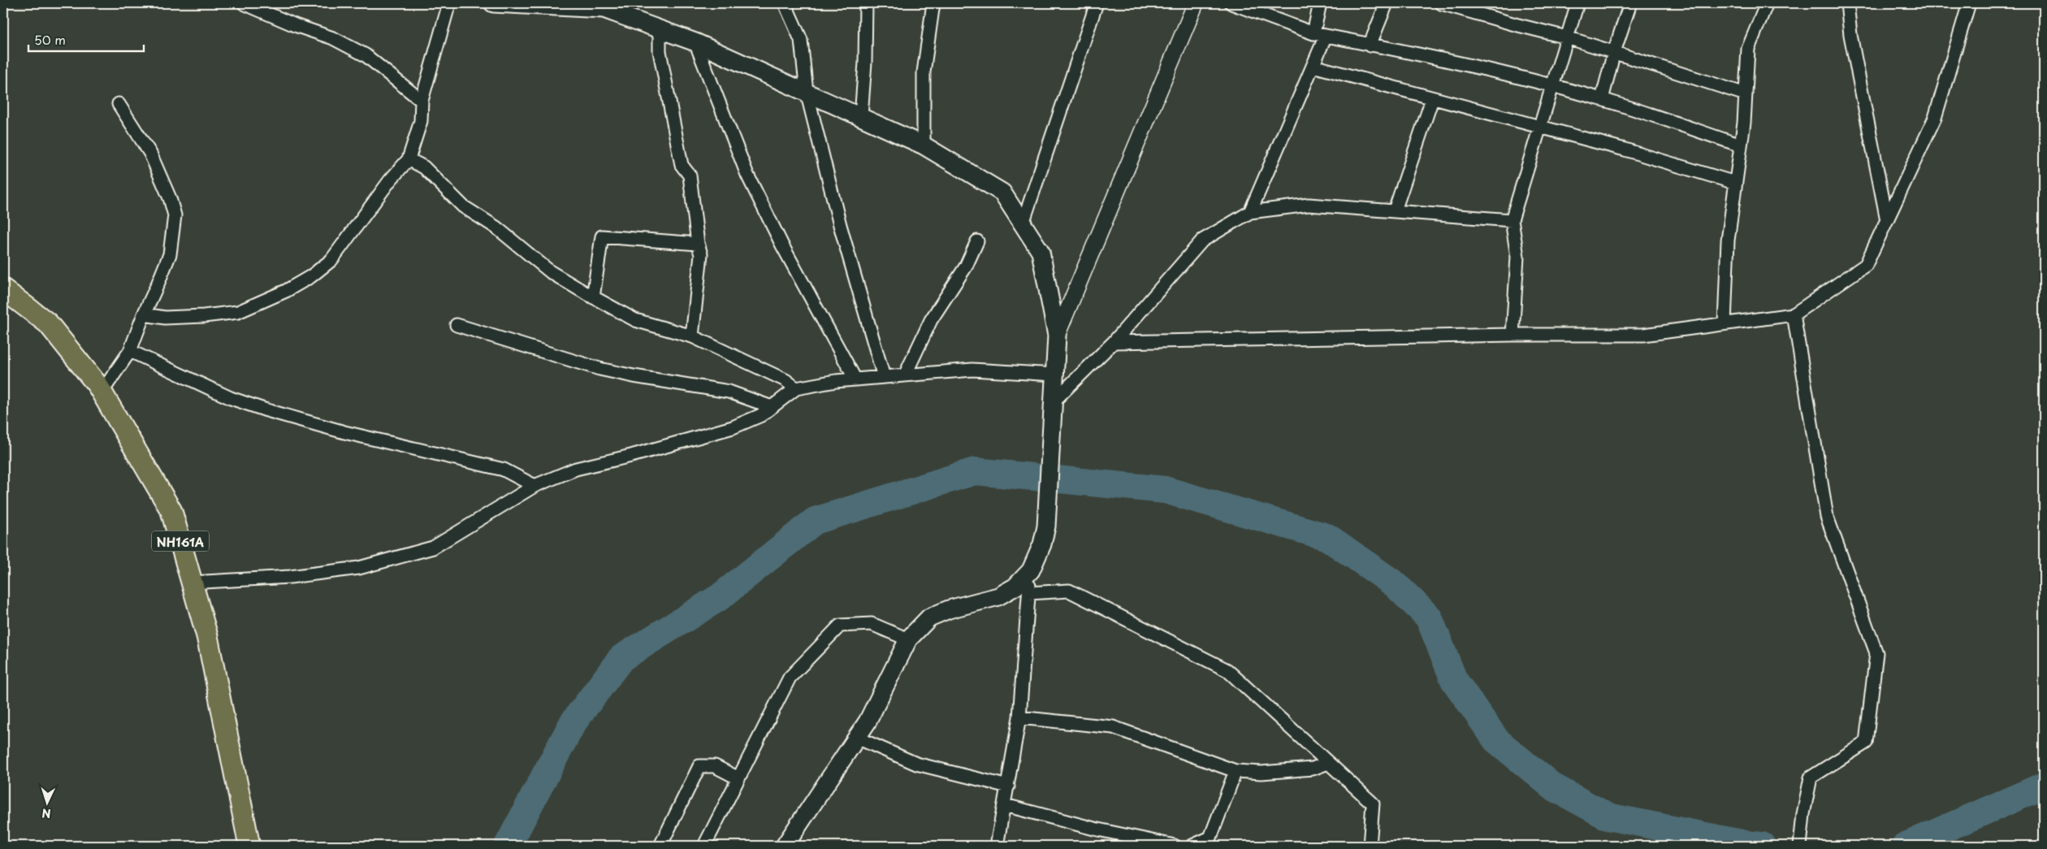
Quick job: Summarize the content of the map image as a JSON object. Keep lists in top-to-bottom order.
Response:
{
  "streets": {
    "highway": ["NH161A"]
  },
  "scale_bar": "50 m",
  "north": "bottom"
}
